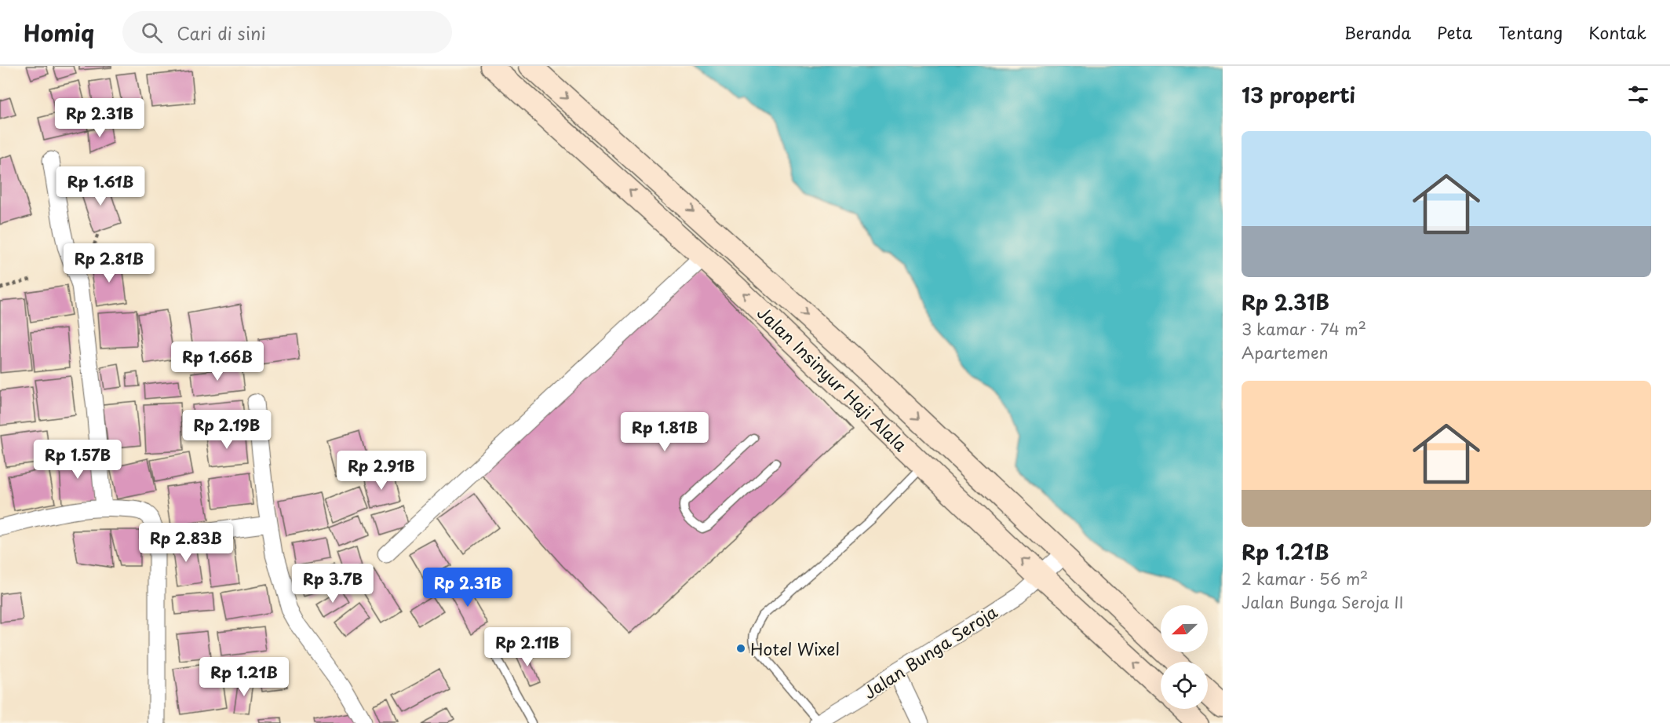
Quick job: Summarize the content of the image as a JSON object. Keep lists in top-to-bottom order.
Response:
{
  "streets": {
    "main road": ["Jalan Insinyur Haji Alala"],
    "street": ["Jalan Bunga Seroja"]
  },
  "crossings": [
    ["Jalan Insinyur Haji Alala", "Jalan Bunga Seroja"]
  ],
  "places": ["Hotel Wixel"],
  "north": "left",
  "page": {
    "header": "Homiq",
    "search": "Cari di sini",
    "nav": [
      "Beranda",
      "Peta",
      "Tentang",
      "Kontak"
    ],
    "heading": "13 properti",
    "price": [
      "Rp 2.31B",
      "Rp 1.61B",
      "Rp 2.81B",
      "Rp 1.66B",
      "Rp 2.19B",
      "Rp 1.81B",
      "Rp 1.57B",
      "Rp 2.91B",
      "Rp 2.83B",
      "Rp 3.7B",
      "Rp 2.31B",
      "Rp 2.11B",
      "Rp 1.21B"
    ],
    "list": [
      {
        "name": "Rp 2.31B",
        "note": "3 kamar · 74 m² · Apartemen"
      },
      {
        "name": "Rp 1.21B",
        "note": "2 kamar · 56 m² · Jalan Bunga Seroja II"
      }
    ]
  }
}
